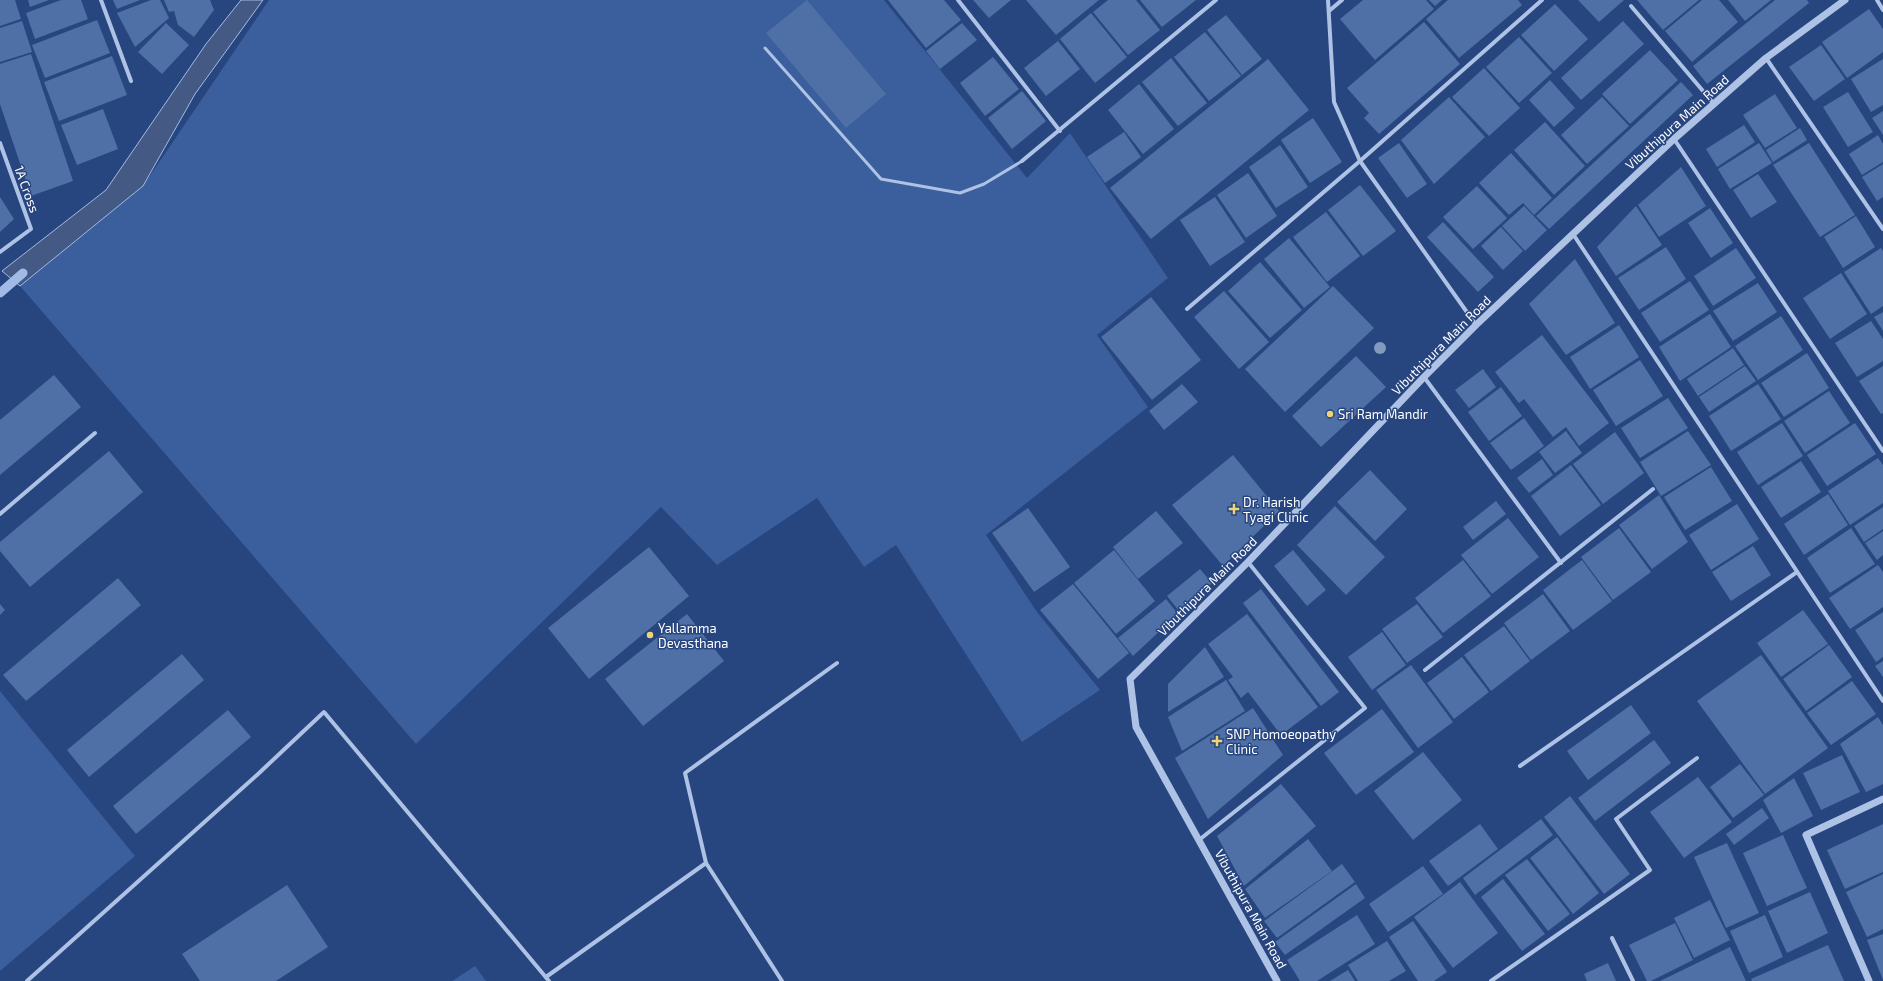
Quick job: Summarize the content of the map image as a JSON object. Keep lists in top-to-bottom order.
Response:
{
  "streets": {
    "street": ["Vibuthipura Main Road", "1A Cross"]
  },
  "places": {
    "other": ["Sri Ram Mandir", "Yallamma Devasthana"],
    "health": ["Dr. Harish Tyagi Clinic", "SNP Homoeopathy Clinic"]
  }
}
